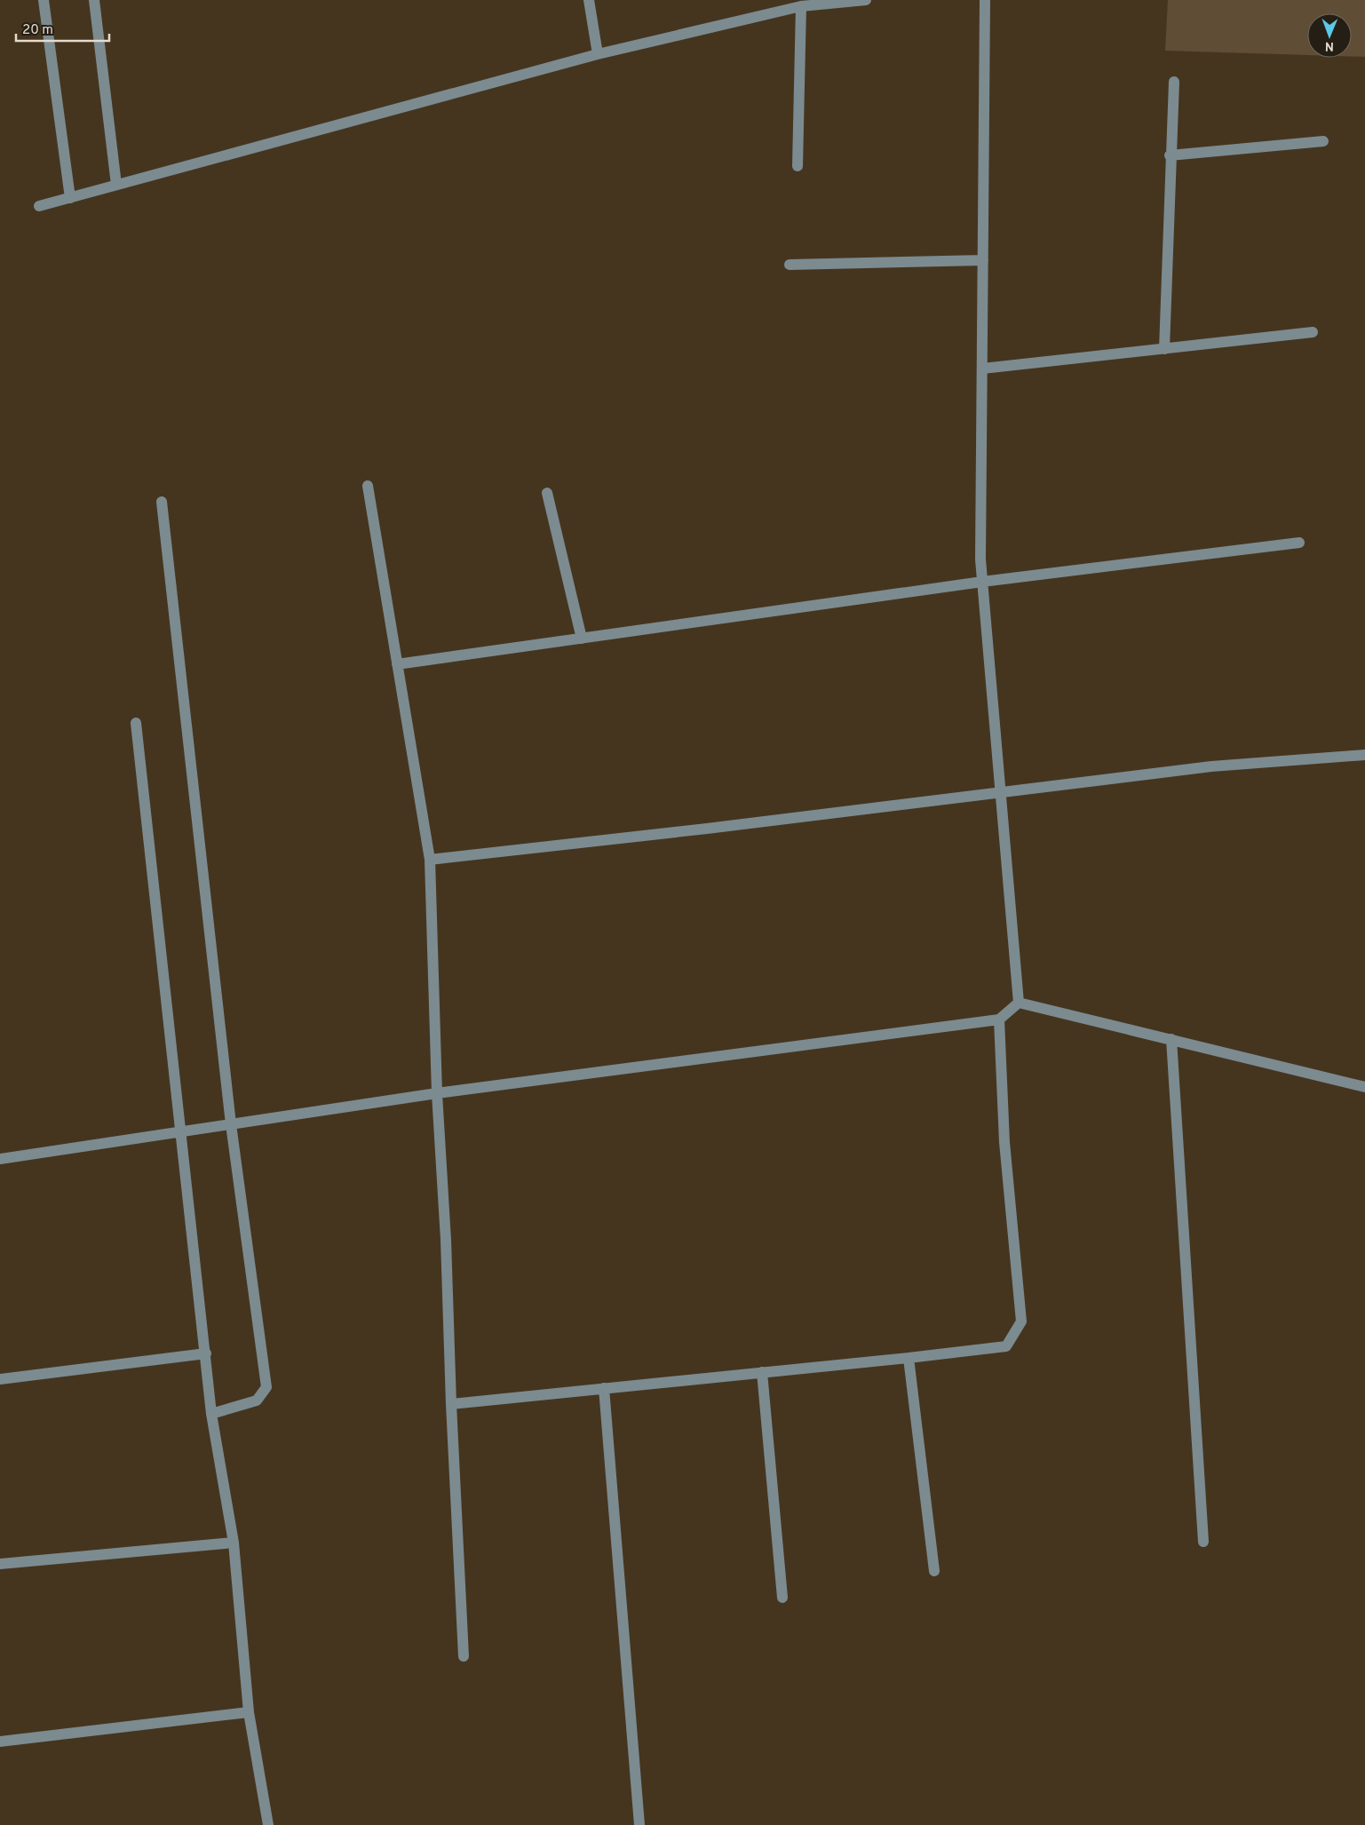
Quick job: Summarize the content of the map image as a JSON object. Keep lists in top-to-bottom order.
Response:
{
  "scale_bar": "20 m",
  "north": "bottom"
}
